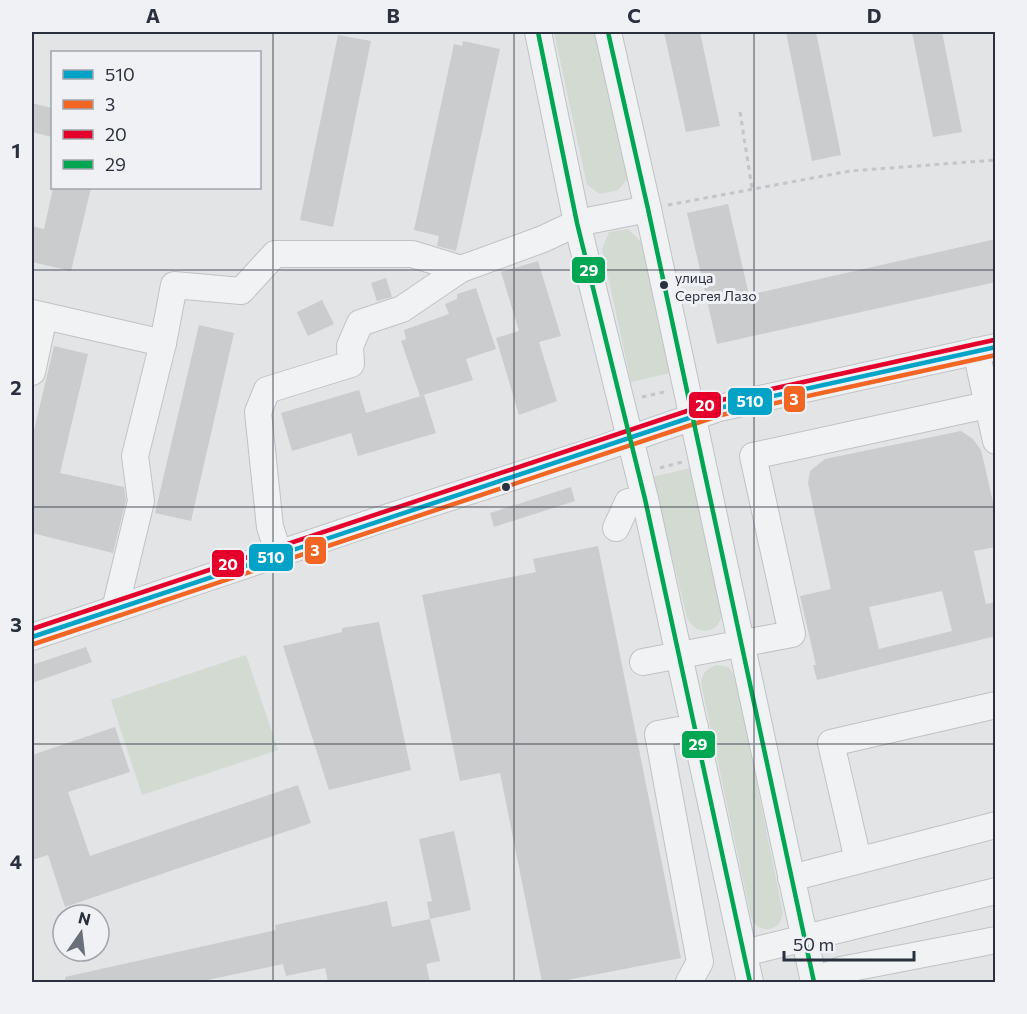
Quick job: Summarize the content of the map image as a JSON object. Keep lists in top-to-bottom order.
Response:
{
  "places": ["улица Сергея Лазо"],
  "lines": [
    "transit line 29",
    "transit line 20",
    "transit line 510",
    "transit line 3"
  ],
  "legend": [
    "510",
    "3",
    "20",
    "29"
  ],
  "scale_bar": "50 m",
  "north": "top",
  "grid": {
    "columns": [
      "A",
      "B",
      "C",
      "D"
    ],
    "rows": [
      "1",
      "2",
      "3",
      "4"
    ]
  }
}
